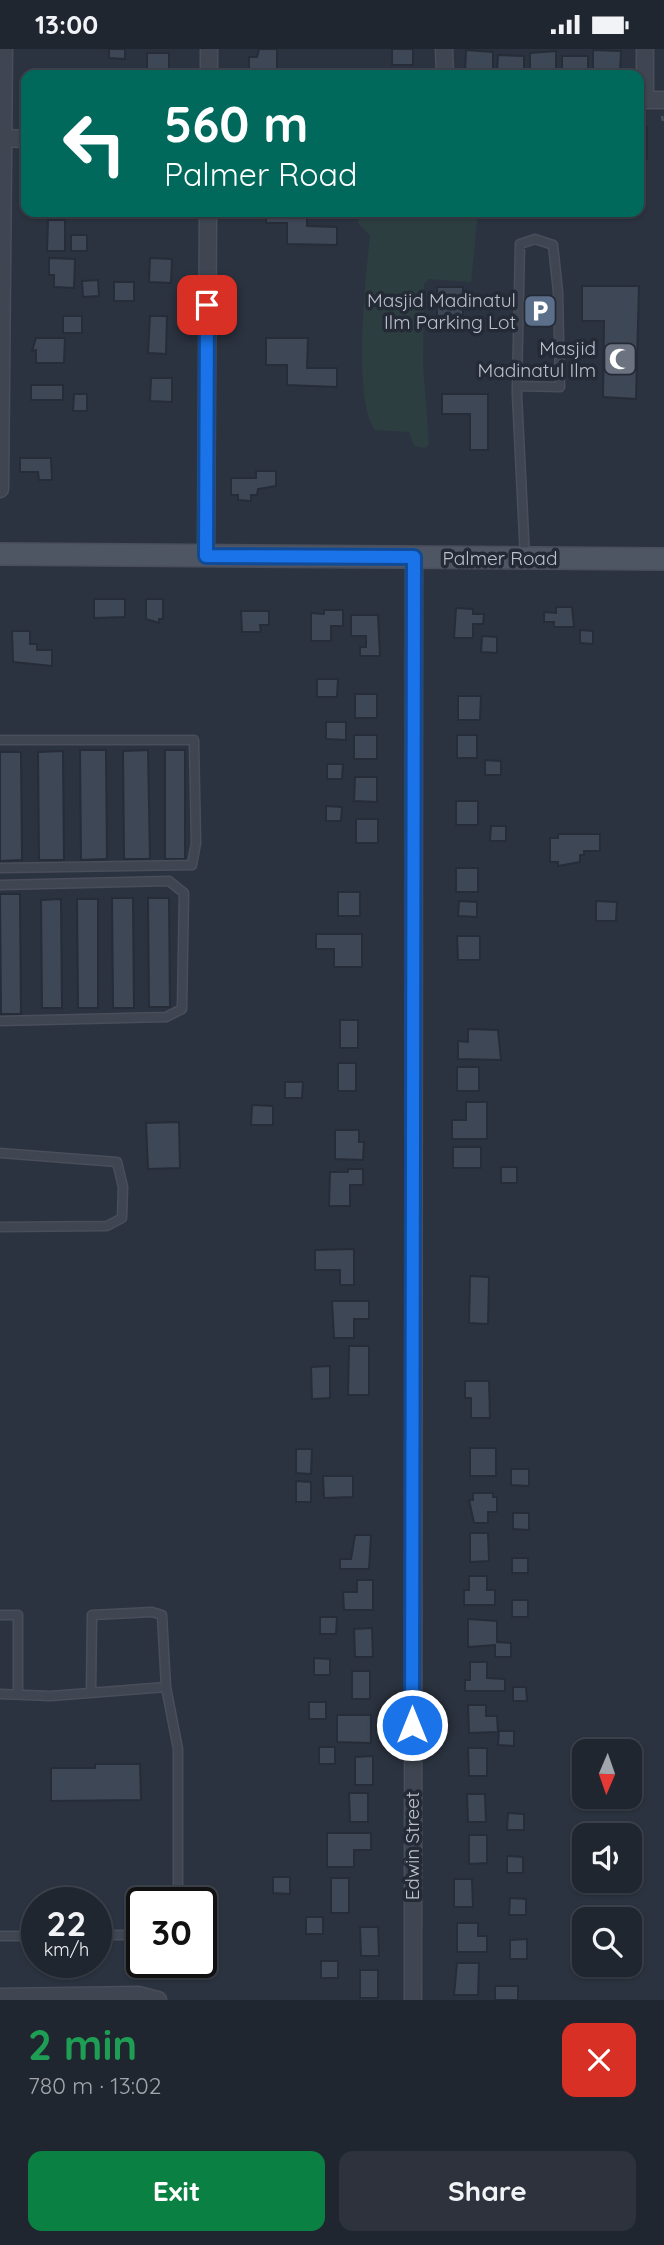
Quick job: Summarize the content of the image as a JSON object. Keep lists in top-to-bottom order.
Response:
{
  "streets": {
    "street": ["Palmer Road", "Edwin Street"]
  },
  "crossings": [
    ["Palmer Road", "Edwin Street"]
  ],
  "places": {
    "parking": ["Masjid Madinatul Ilm Parking Lot"],
    "mosque": ["Masjid Madinatul Ilm"]
  },
  "north": "bottom",
  "page": {
    "status": "13:00",
    "turn": ["560 m", "Palmer Road"],
    "speed": "22 km/h",
    "limit": "30",
    "heading": ["2 min", "780 m · 13:02"],
    "buttons": ["Exit", "Share"]
  }
}
